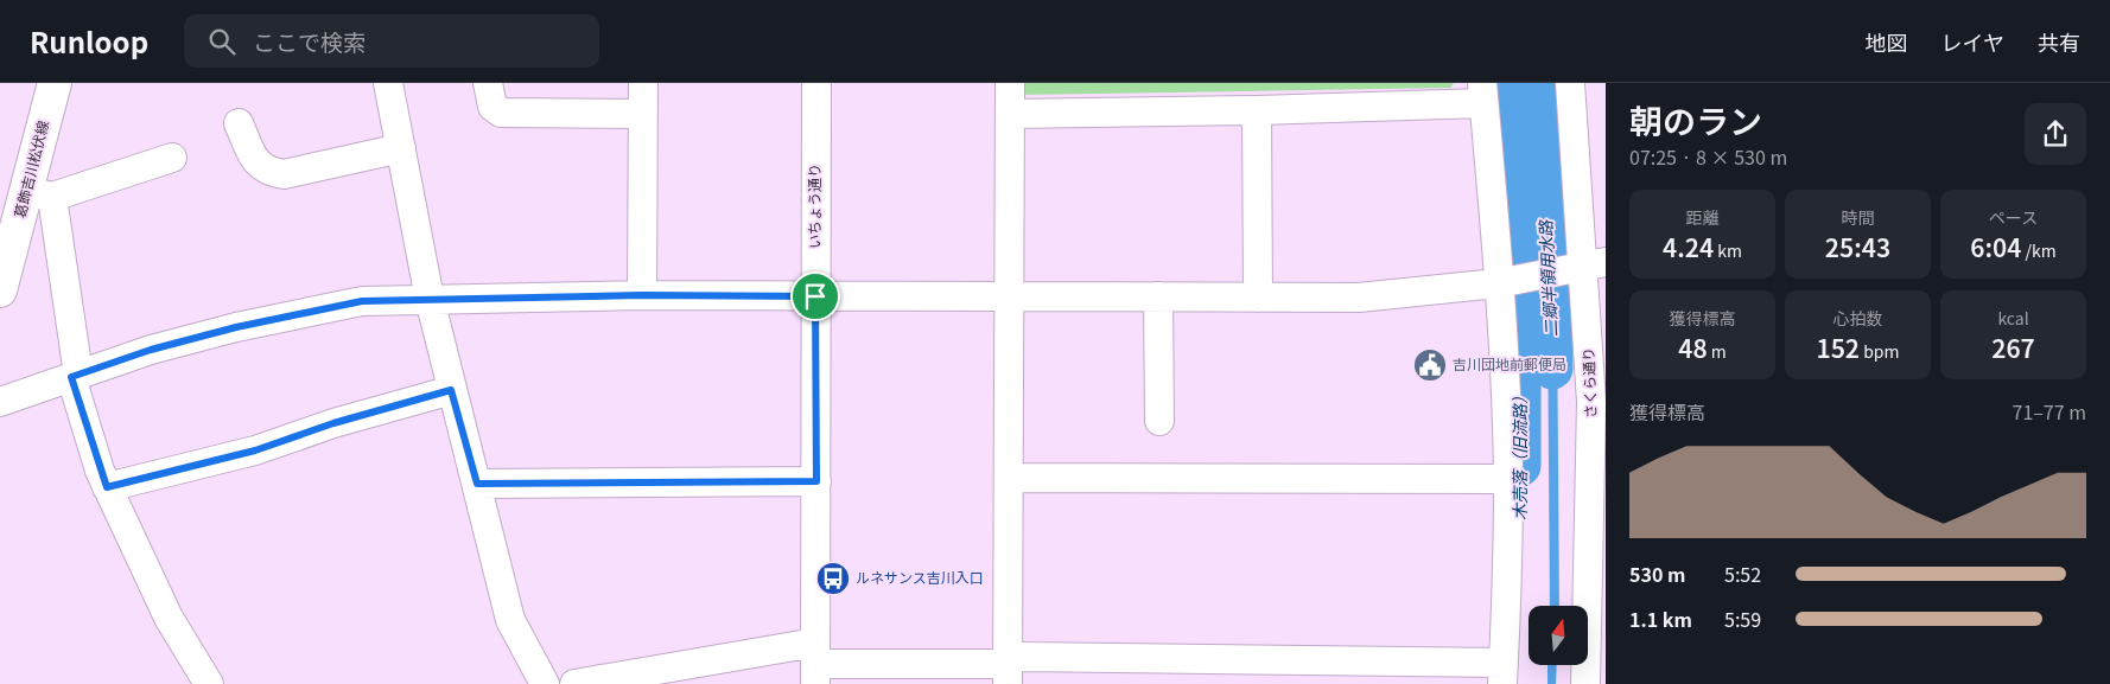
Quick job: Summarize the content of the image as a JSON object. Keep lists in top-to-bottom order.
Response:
{
  "streets": {
    "main road": ["葛飾吉川松伏線"],
    "street": ["いちょう通り", "さくら通り"]
  },
  "water": ["二郷半領用水路", "木売落（旧流路）"],
  "places": {
    "public building": ["吉川団地前郵便局"],
    "bus stop": ["ルネサンス吉川入口"]
  },
  "north": "top",
  "page": {
    "header": "Runloop",
    "search": "ここで検索",
    "nav": ["地図", "レイヤ", "共有"],
    "heading": ["朝のラン", "07:25 · 8 × 530 m"],
    "stats": [
      ["距離", "4.24 km"],
      ["時間", "25:43"],
      ["ペース", "6:04 /km"],
      ["獲得標高", "48 m"],
      ["心拍数", "152 bpm"],
      ["kcal", "267"]
    ],
    "chart": ["獲得標高", "71–77 m"],
    "list": [
      {
        "name": "530 m",
        "note": "5:52"
      },
      {
        "name": "1.1 km",
        "note": "5:59"
      }
    ]
  }
}
